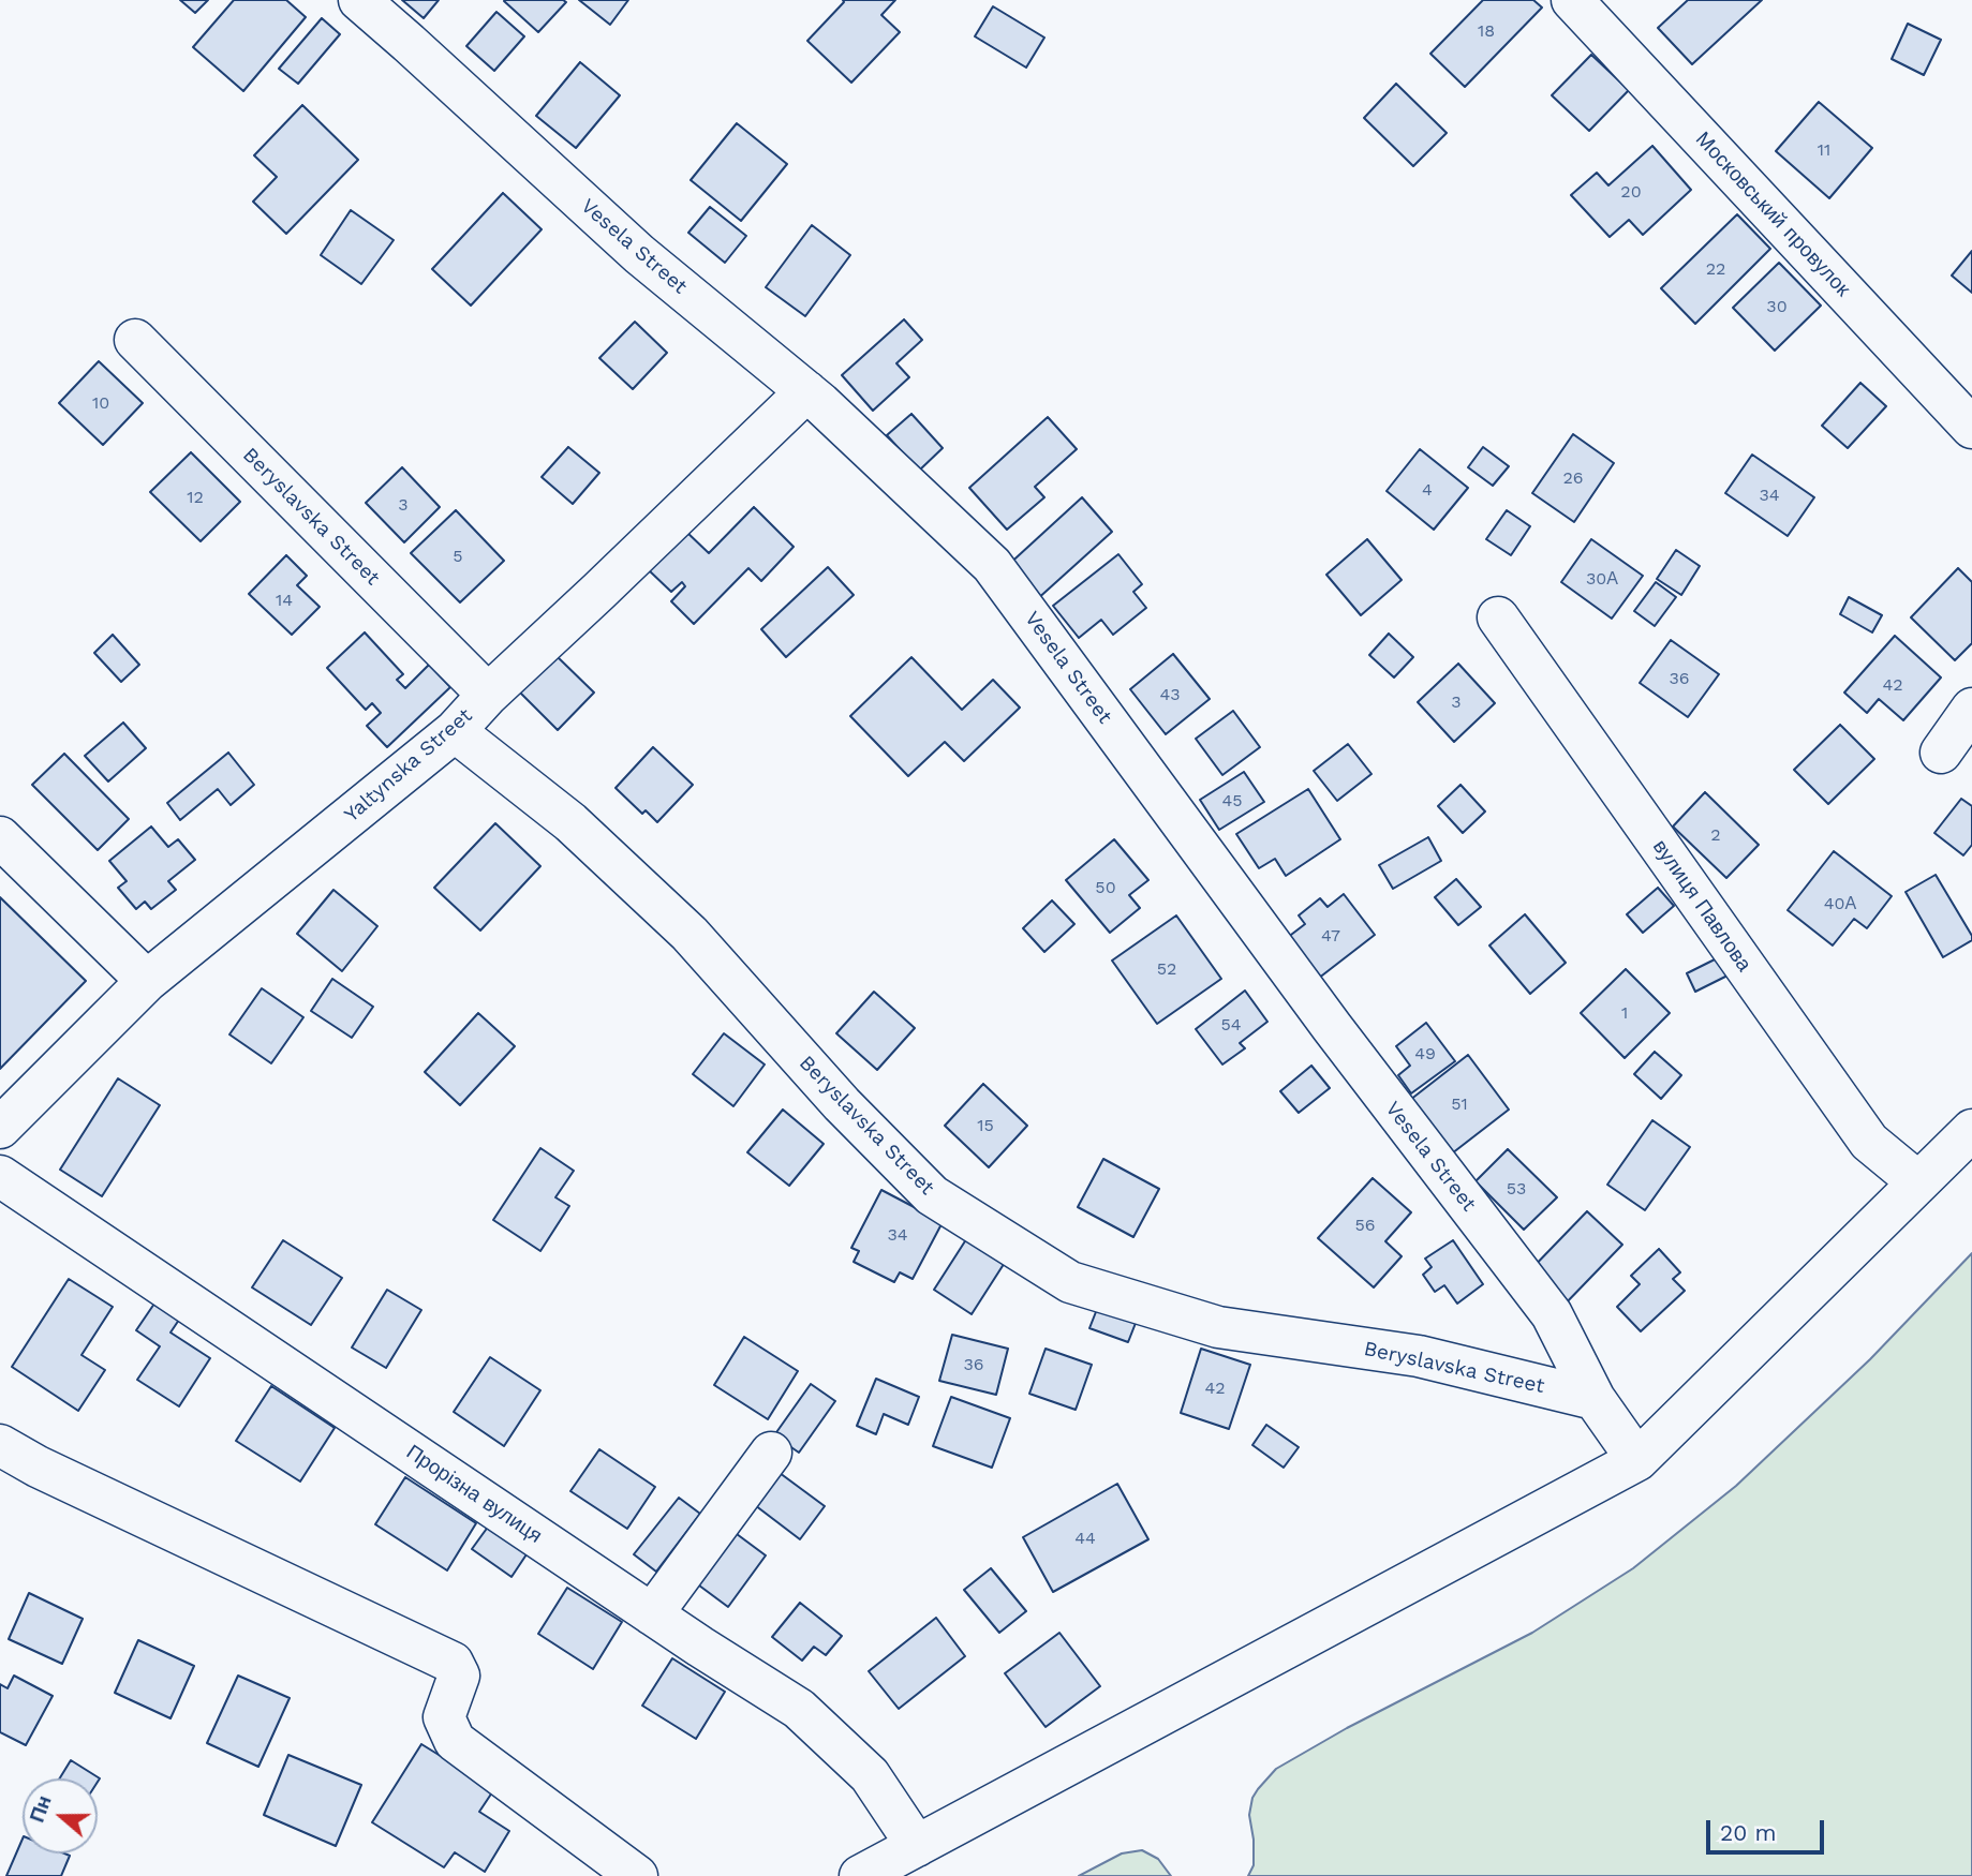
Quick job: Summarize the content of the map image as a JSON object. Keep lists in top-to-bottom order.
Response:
{
  "streets": {
    "street": [
      "Московський провулок",
      "Vesela Street",
      "Beryslavska Street",
      "Yaltynska Street",
      "вулиця Павлова",
      "Прорізна вулиця"
    ]
  },
  "crossings": [
    ["Vesela Street", "Beryslavska Street"],
    ["Vesela Street", "Yaltynska Street"],
    ["Beryslavska Street", "Yaltynska Street"]
  ],
  "house_numbers": [
    "18",
    "11",
    "20",
    "22",
    "30",
    "10",
    "26",
    "4",
    "34",
    "12",
    "3",
    "5",
    "30А",
    "14",
    "36",
    "42",
    "43",
    "3",
    "45",
    "2",
    "50",
    "40А",
    "47",
    "52",
    "1",
    "54",
    "49",
    "51",
    "15",
    "53",
    "56",
    "34",
    "36",
    "42",
    "44"
  ],
  "scale_bar": "20 m",
  "north": "left"
}
